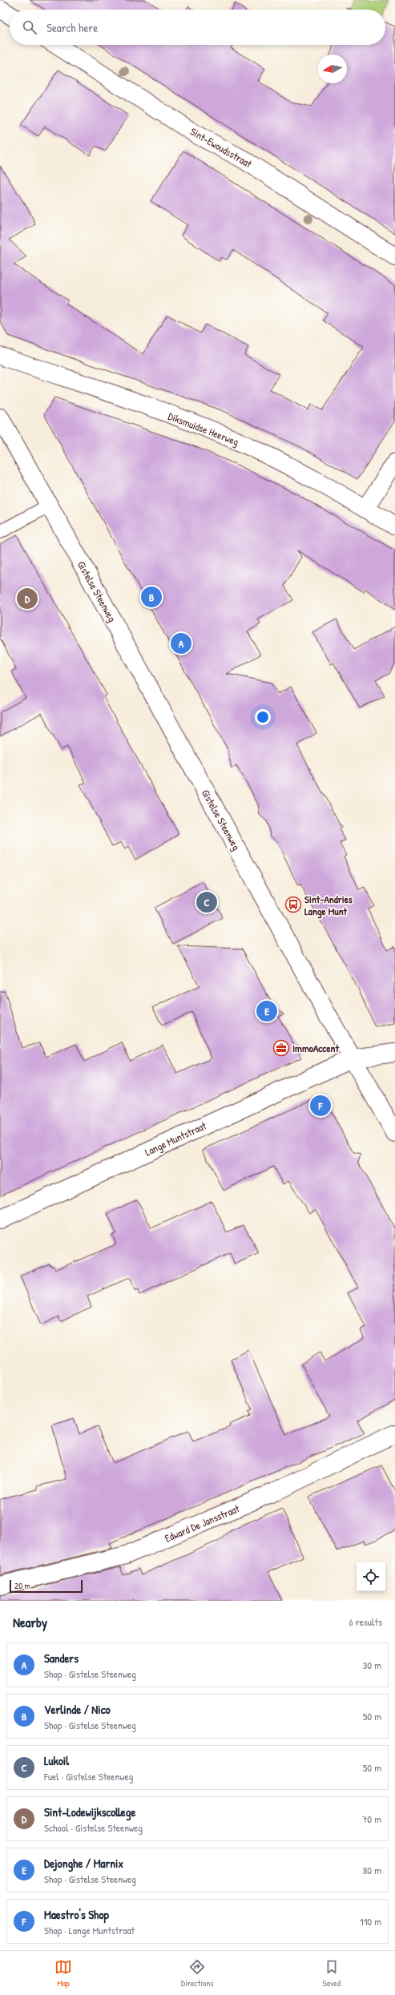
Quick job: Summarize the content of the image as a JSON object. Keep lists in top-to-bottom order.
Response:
{
  "streets": {
    "street": [
      "Sint-Ewoudsstraat",
      "Diksmuidse Heerweg",
      "Gistelse Steenweg",
      "Lange Muntstraat",
      "Edward De Jansstraat"
    ]
  },
  "crossings": [
    ["Gistelse Steenweg", "Lange Muntstraat"]
  ],
  "places": {
    "bus stop": ["Sint-Andries Lange Munt"],
    "office": ["ImmoAccent"]
  },
  "scale_bar": "20 m",
  "north": "left",
  "page": {
    "search": "Search here",
    "pins": [
      "B",
      "D",
      "A",
      "C",
      "E",
      "F"
    ],
    "scale": "20 m",
    "heading": ["Nearby", "6 results"],
    "list": [
      {
        "mark": "A",
        "name": "Sanders",
        "note": "Shop · Gistelse Steenweg",
        "value": "30 m"
      },
      {
        "mark": "B",
        "name": "Verlinde / Nico",
        "note": "Shop · Gistelse Steenweg",
        "value": "50 m"
      },
      {
        "mark": "C",
        "name": "Lukoil",
        "note": "Fuel · Gistelse Steenweg",
        "value": "50 m"
      },
      {
        "mark": "D",
        "name": "Sint-Lodewijkscollege",
        "note": "School · Gistelse Steenweg",
        "value": "70 m"
      },
      {
        "mark": "E",
        "name": "Dejonghe / Marnix",
        "note": "Shop · Gistelse Steenweg",
        "value": "80 m"
      },
      {
        "mark": "F",
        "name": "Maestro's Shop",
        "note": "Shop · Lange Muntstraat",
        "value": "110 m"
      }
    ],
    "nav": ["Map", "Directions", "Saved"]
  }
}
